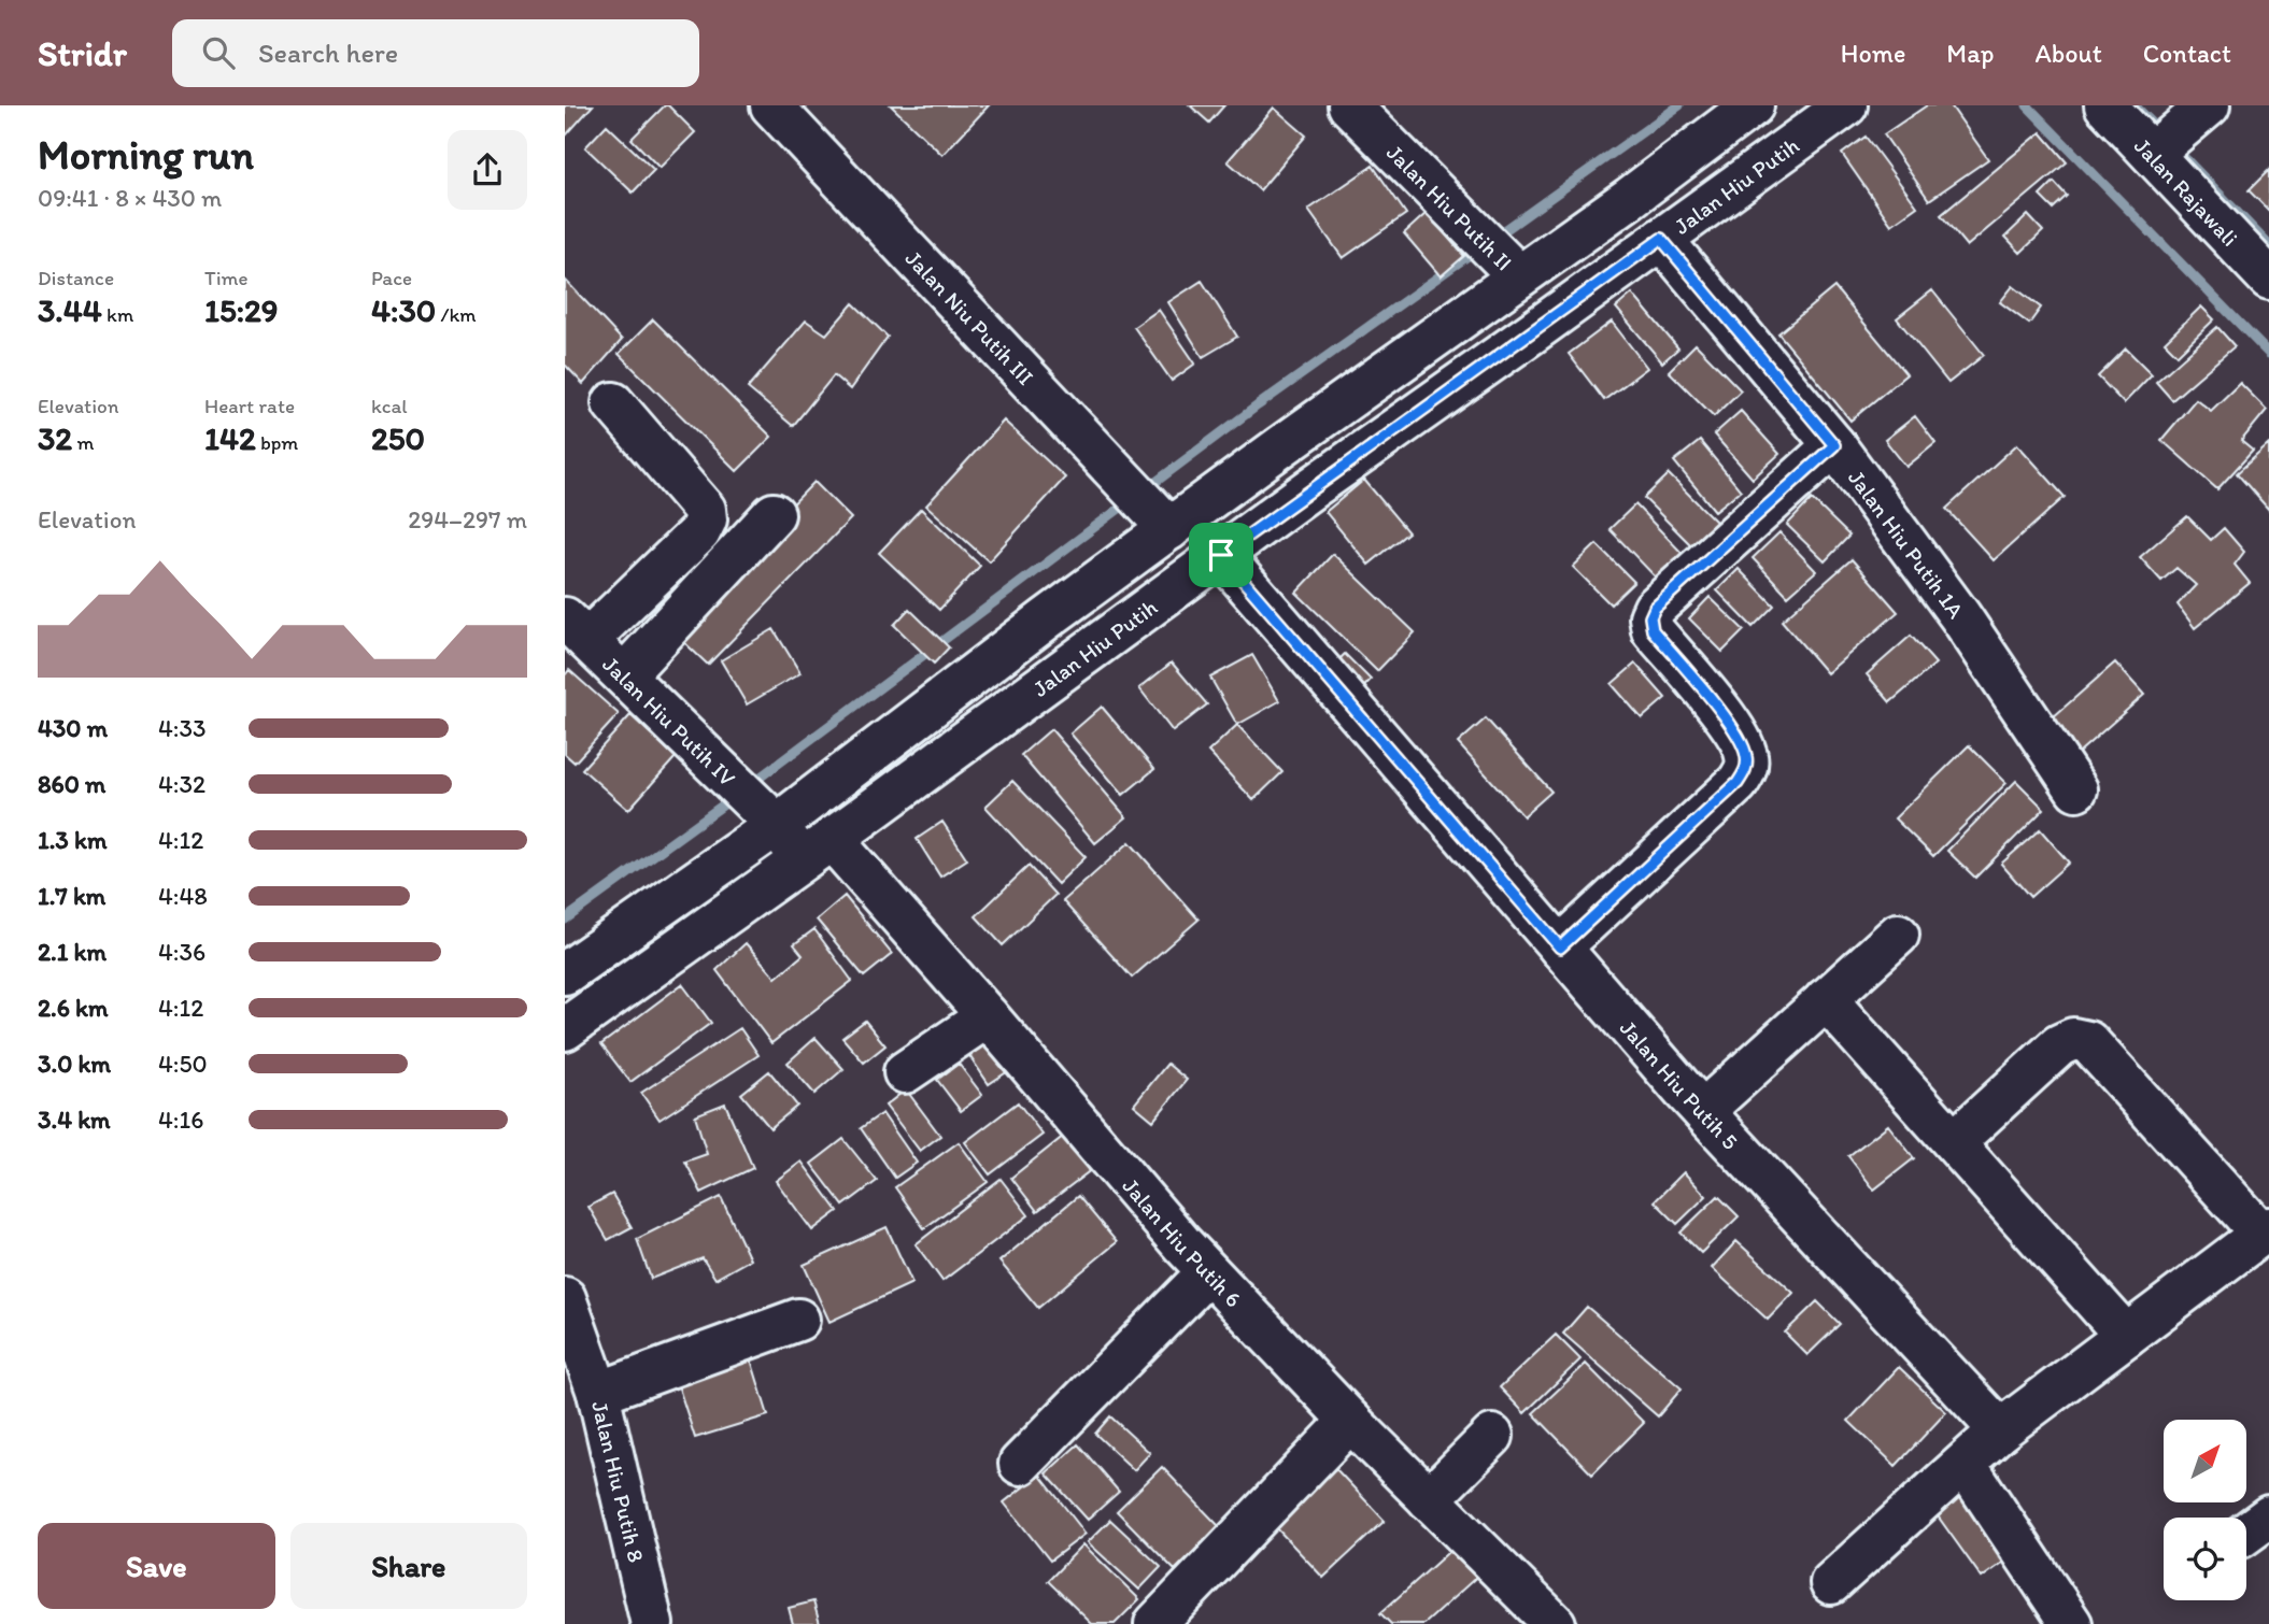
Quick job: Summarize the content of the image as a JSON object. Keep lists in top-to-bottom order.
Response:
{
  "streets": {
    "street": [
      "Jalan Hiu Putih",
      "Jalan Rajawali",
      "Jalan Hiu Putih II",
      "Jalan Niu Putih III",
      "Jalan Hiu Putih 1A",
      "Jalan Hiu Putih IV",
      "Jalan Hiu Putih 5",
      "Jalan Hiu Putih 6",
      "Jalan Hiu Putih 8"
    ]
  },
  "crossings": [
    ["Jalan Hiu Putih", "Jalan Hiu Putih 1A"],
    ["Jalan Hiu Putih", "Jalan Hiu Putih IV"],
    ["Jalan Hiu Putih", "Jalan Hiu Putih 5"],
    ["Jalan Hiu Putih", "Jalan Hiu Putih 6"],
    ["Jalan Hiu Putih IV", "Jalan Hiu Putih 6"]
  ],
  "north": "top right",
  "page": {
    "header": "Stridr",
    "search": "Search here",
    "nav": [
      "Home",
      "Map",
      "About",
      "Contact"
    ],
    "heading": ["Morning run", "09:41 · 8 × 430 m"],
    "stats": [
      ["Distance", "3.44 km"],
      ["Time", "15:29"],
      ["Pace", "4:30 /km"],
      ["Elevation", "32 m"],
      ["Heart rate", "142 bpm"],
      ["kcal", "250"]
    ],
    "chart": ["Elevation", "294–297 m"],
    "list": [
      {
        "name": "430 m",
        "note": "4:33"
      },
      {
        "name": "860 m",
        "note": "4:32"
      },
      {
        "name": "1.3 km",
        "note": "4:12"
      },
      {
        "name": "1.7 km",
        "note": "4:48"
      },
      {
        "name": "2.1 km",
        "note": "4:36"
      },
      {
        "name": "2.6 km",
        "note": "4:12"
      },
      {
        "name": "3.0 km",
        "note": "4:50"
      },
      {
        "name": "3.4 km",
        "note": "4:16"
      }
    ],
    "buttons": ["Save", "Share"]
  }
}
